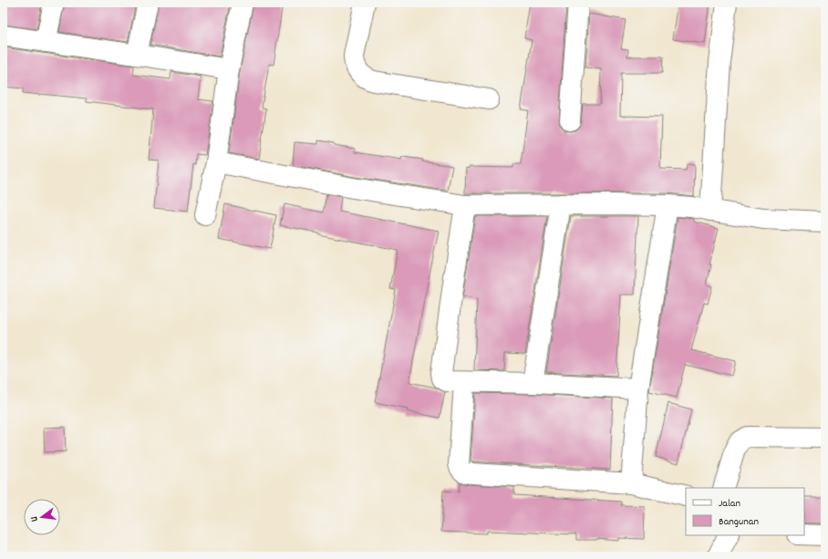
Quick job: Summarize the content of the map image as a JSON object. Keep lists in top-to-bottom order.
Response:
{
  "legend": ["Jalan", "Bangunan"],
  "north": "left"
}
